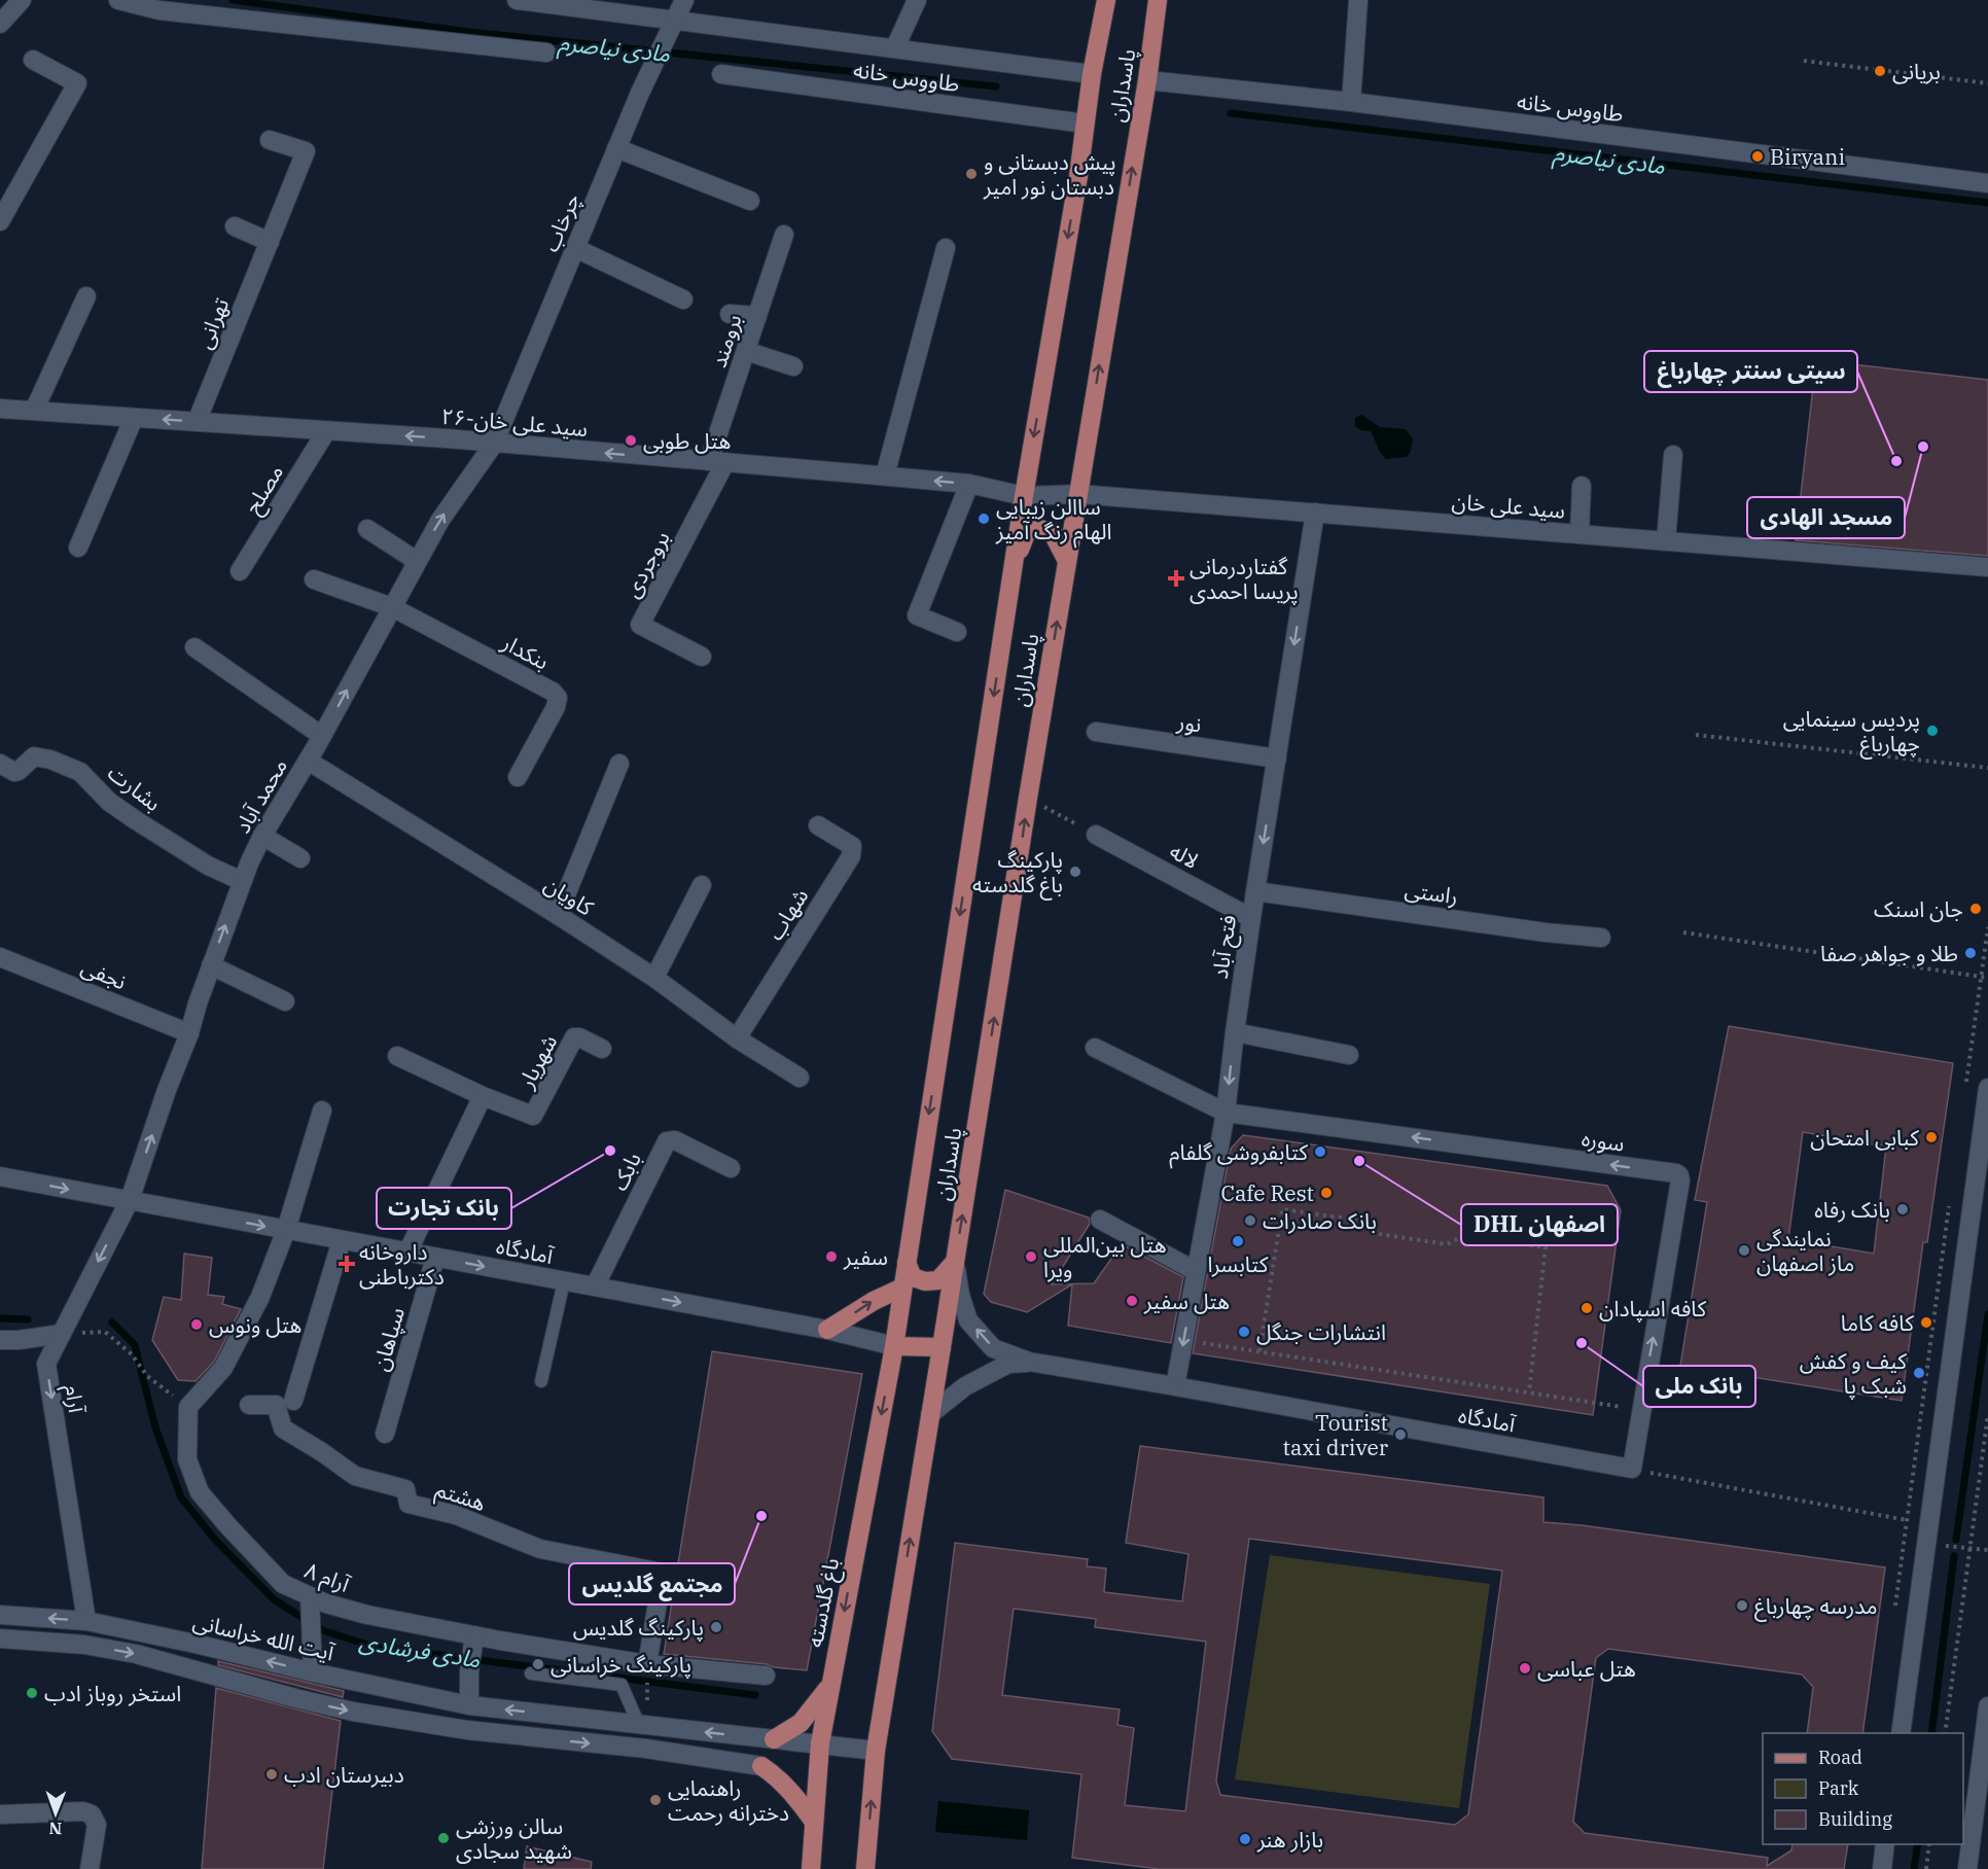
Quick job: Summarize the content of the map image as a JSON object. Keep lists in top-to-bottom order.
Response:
{
  "streets": {
    "main road": ["پاسداران", "باغ گلدسته"],
    "street": [
      "طاووس خانه",
      "چرخاب",
      "تهرانی",
      "برومند",
      "۲۶-سید علی خان",
      "مصلح",
      "سید علی خان",
      "بروجردی",
      "بنکدار",
      "نور",
      "بشارت",
      "محمد آباد",
      "لاله",
      "راستی",
      "کاویان",
      "شهاب",
      "فتح آباد",
      "نجفی",
      "شهریار",
      "سوره",
      "بابک",
      "آمادگاه",
      "سپاهان",
      "آرام",
      "هشتم",
      "۸ آرام",
      "آیت الله خراسانی"
    ]
  },
  "crossings": [
    ["طاووس خانه", "پاسداران"],
    ["پاسداران", "۲۶-سید علی خان"],
    ["پاسداران", "سید علی خان"],
    ["پاسداران", "آمادگاه"],
    ["پاسداران", "باغ گلدسته"],
    ["چرخاب", "۲۶-سید علی خان"],
    ["چرخاب", "محمد آباد"],
    ["تهرانی", "۲۶-سید علی خان"],
    ["برومند", "۲۶-سید علی خان"],
    ["برومند", "بروجردی"],
    ["۲۶-سید علی خان", "مصلح"],
    ["۲۶-سید علی خان", "سید علی خان"],
    ["۲۶-سید علی خان", "بروجردی"],
    ["۲۶-سید علی خان", "محمد آباد"],
    ["سید علی خان", "فتح آباد"],
    ["بنکدار", "محمد آباد"],
    ["نور", "فتح آباد"],
    ["بشارت", "محمد آباد"],
    ["محمد آباد", "کاویان"],
    ["محمد آباد", "نجفی"],
    ["محمد آباد", "آمادگاه"],
    ["محمد آباد", "آرام"],
    ["لاله", "فتح آباد"],
    ["راستی", "فتح آباد"],
    ["کاویان", "شهاب"],
    ["فتح آباد", "سوره"],
    ["فتح آباد", "آمادگاه"],
    ["سوره", "آمادگاه"],
    ["بابک", "آمادگاه"],
    ["آمادگاه", "سپاهان"],
    ["آمادگاه", "آرام"],
    ["آمادگاه", "باغ گلدسته"],
    ["آرام", "آیت الله خراسانی"],
    ["هشتم", "۸ آرام"],
    ["باغ گلدسته", "آیت الله خراسانی"]
  ],
  "one_way": ["۲۶-سید علی خان", "محمد آباد", "فتح آباد"],
  "water": ["مادی نیاصرم", "مادی فرشادی"],
  "places": {
    "other": [
      "بریانی",
      "Biryani",
      "پیش دبستانی و دبستان نور امیر",
      "هتل طوبی",
      "مسجد الهادی",
      "سیتی سنتر چهارباغ",
      "ساالن زیبایی الهام رنگ آمیز",
      "پردیس سینمایی چهارباغ",
      "پارکینگ باغ گلدسته",
      "جان اسنک",
      "طلا و جواهر صفا",
      "کبابی امتحان",
      "بانک تجارت",
      "کتابفروشی گلفام",
      "DHL اصفهان",
      "Cafe Rest",
      "بانک رفاه",
      "بانک صادرات",
      "کتابسرا",
      "نمایندگی ماز اصفهان",
      "سفیر",
      "هتل بین‌المللی ویرا",
      "هتل سفیر",
      "کافه اسپادان",
      "کافه کاما",
      "هتل ونوس",
      "انتشارات جنگل",
      "بانک ملی",
      "کیف و کفش شبک پا",
      "Tourist taxi driver",
      "مجتمع گلدیس",
      "مدرسه چهارباغ",
      "پارکینگ گلدیس",
      "پارکینگ خراسانی",
      "هتل عباسی",
      "استخر روباز ادب",
      "دبیرستان ادب",
      "راهنمایی دخترانه رحمت",
      "سالن ورزشی شهید سجادی",
      "بازار هنر"
    ],
    "health": ["گفتاردرمانی پریسا احمدی", "داروخانه دکترباطنی"]
  },
  "legend": ["Road", "Park", "Building"],
  "north": "bottom"
}
